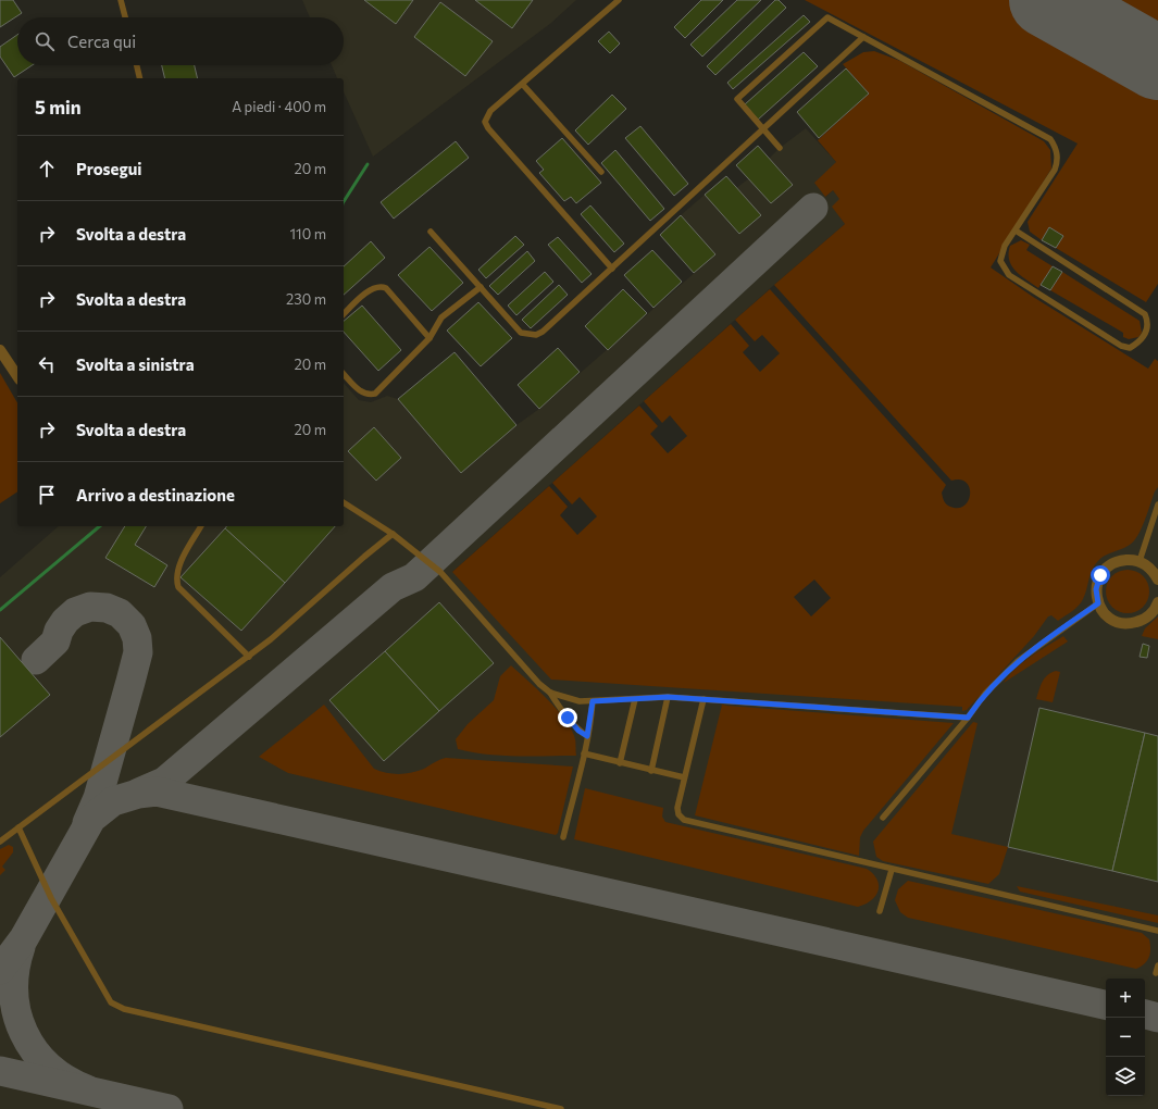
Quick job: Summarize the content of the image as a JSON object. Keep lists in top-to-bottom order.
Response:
{
  "page": {
    "search": "Cerca qui",
    "heading": ["5 min", "A piedi · 400 m"],
    "list": [
      ["Prosegui", "20 m"],
      ["Svolta a destra", "110 m"],
      ["Svolta a destra", "230 m"],
      ["Svolta a sinistra", "20 m"],
      ["Svolta a destra", "20 m"],
      "Arrivo a destinazione"
    ],
    "map_buttons": ["+", "−"]
  }
}
